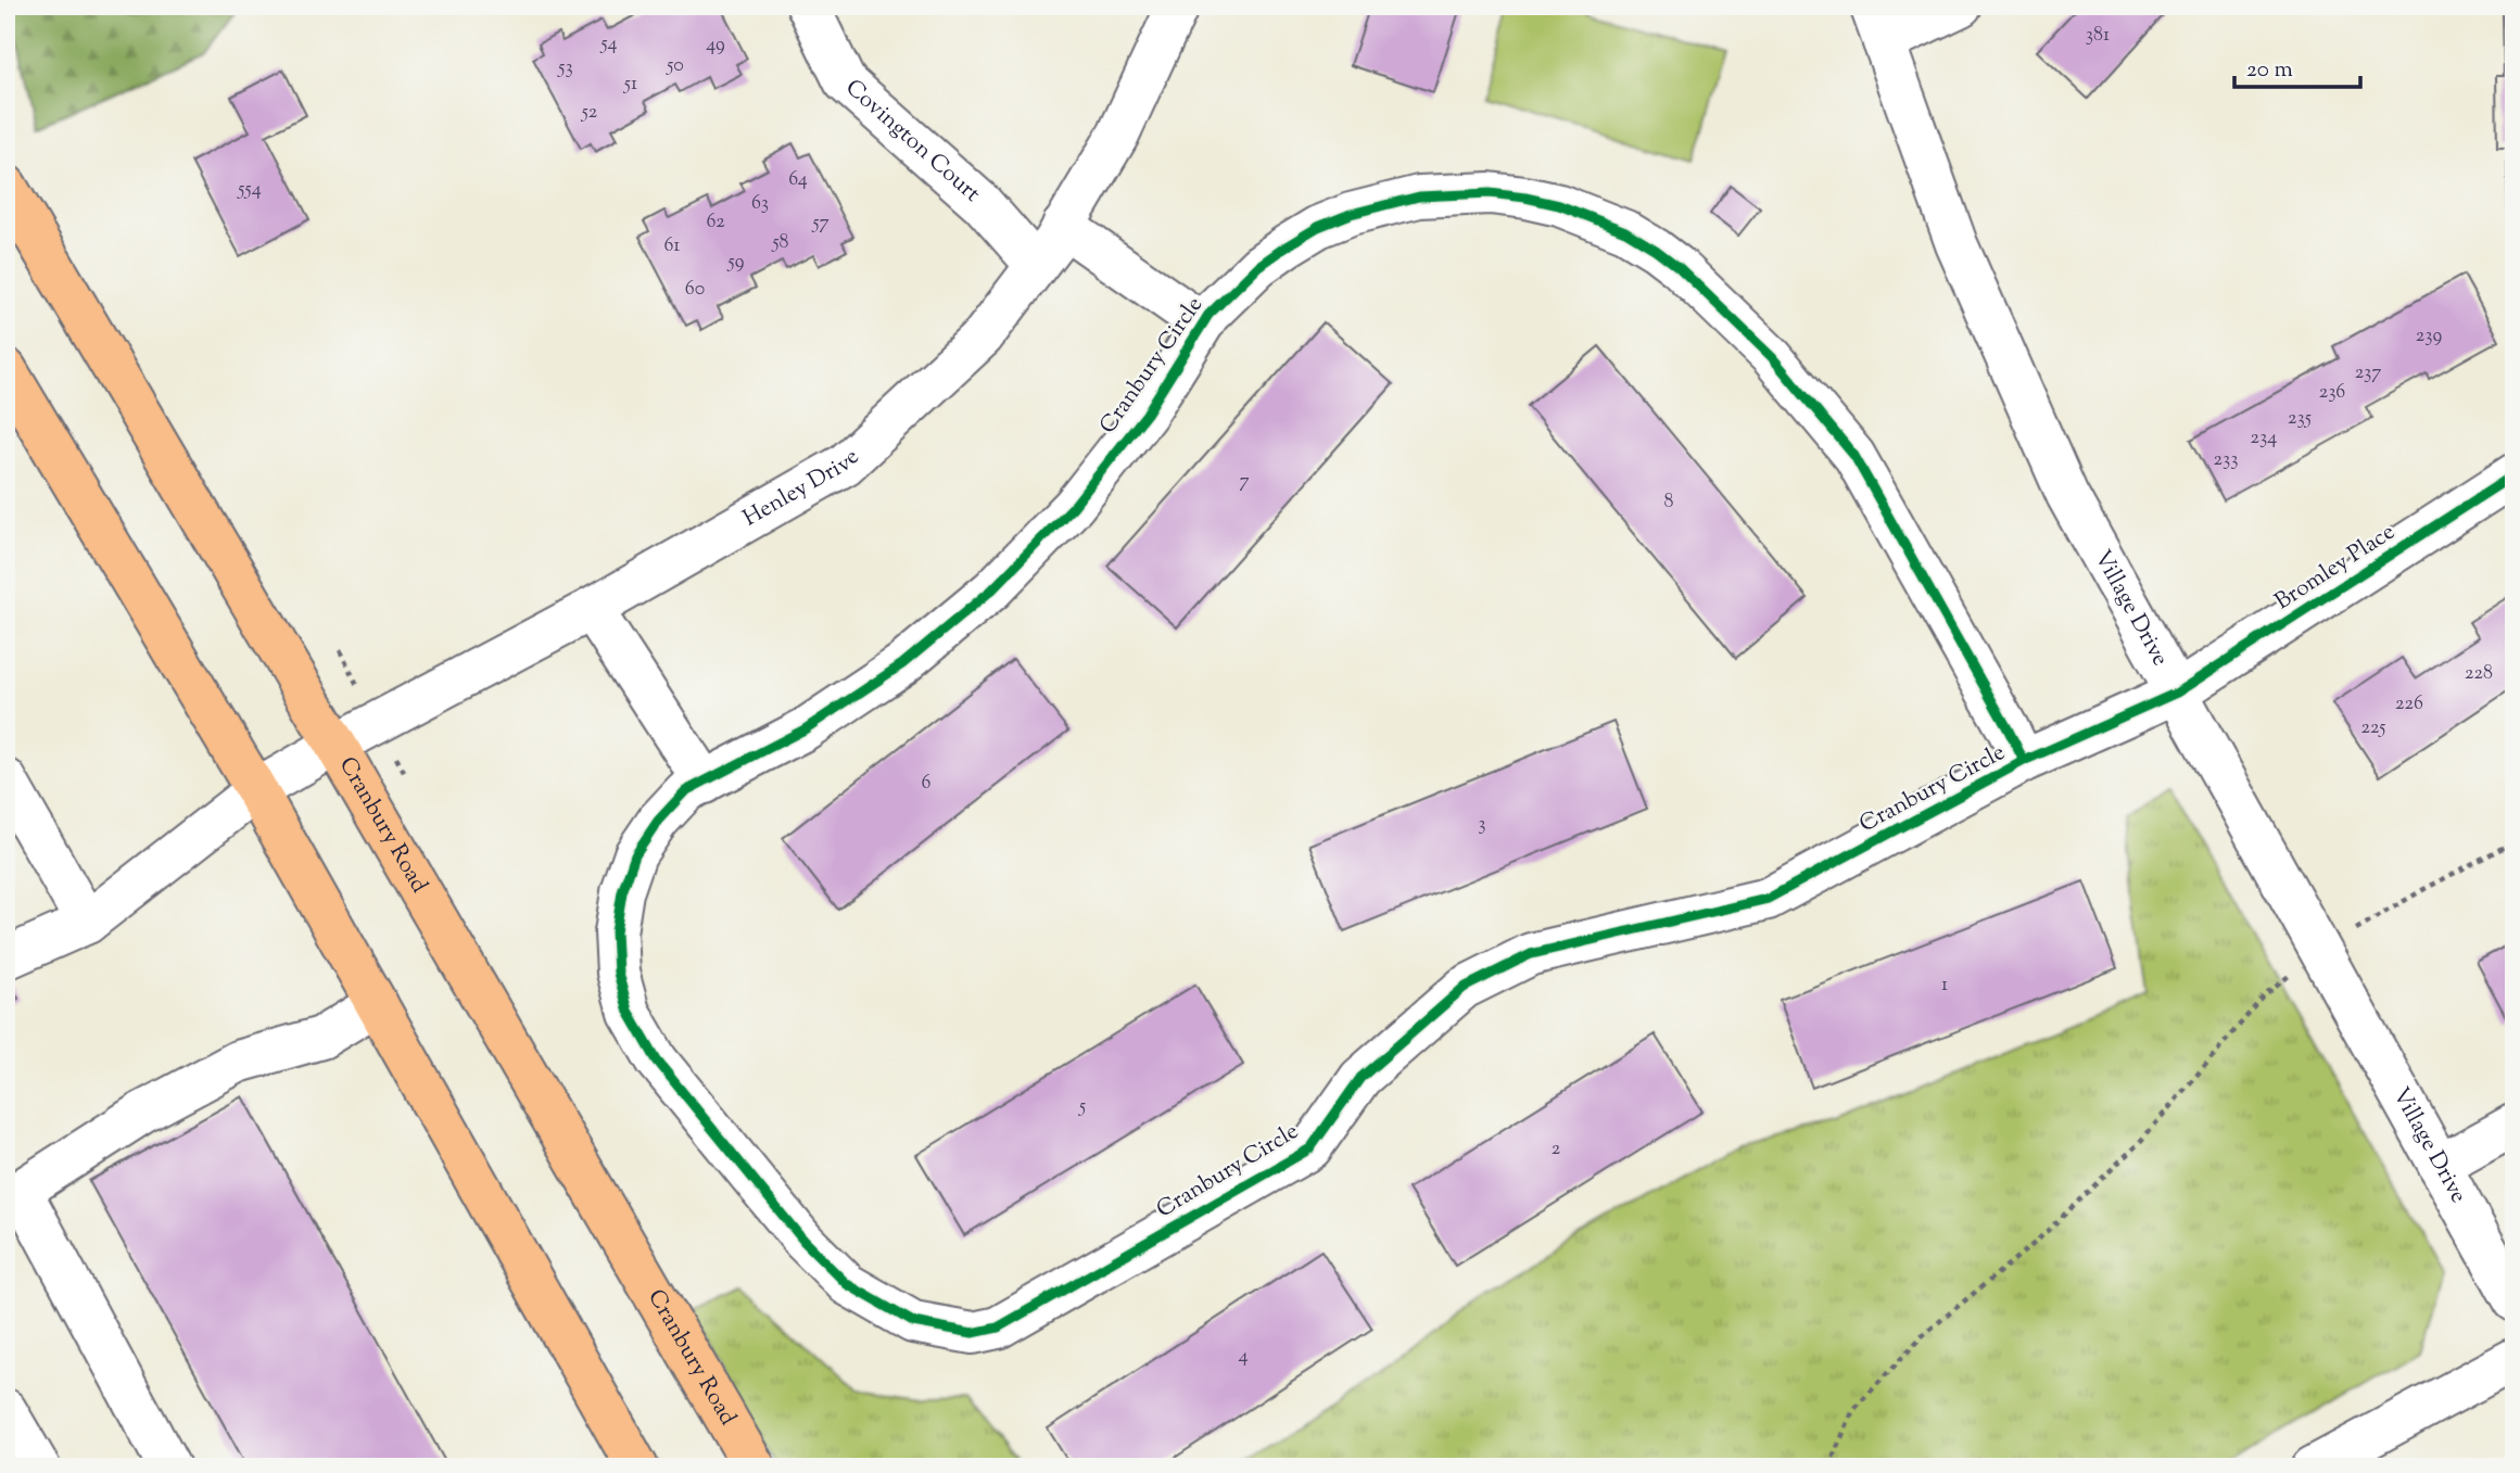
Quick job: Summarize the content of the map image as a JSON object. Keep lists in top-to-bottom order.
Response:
{
  "streets": {
    "main road": ["Cranbury Road"],
    "street": [
      "Covington Court",
      "Cranbury Circle",
      "Henley Drive",
      "Bromley Place",
      "Village Drive"
    ]
  },
  "crossings": [
    ["Covington Court", "Henley Drive"],
    ["Cranbury Circle", "Henley Drive"],
    ["Cranbury Circle", "Bromley Place"],
    ["Henley Drive", "Cranbury Road"],
    ["Bromley Place", "Village Drive"]
  ],
  "house_numbers": [
    "381",
    "54",
    "49",
    "50",
    "53",
    "51",
    "52",
    "64",
    "554",
    "63",
    "62",
    "57",
    "58",
    "61",
    "59",
    "60",
    "239",
    "237",
    "236",
    "235",
    "234",
    "233",
    "7",
    "8",
    "228",
    "226",
    "225",
    "6",
    "3",
    "1",
    "5",
    "2",
    "4"
  ],
  "scale_bar": "20 m"
}
